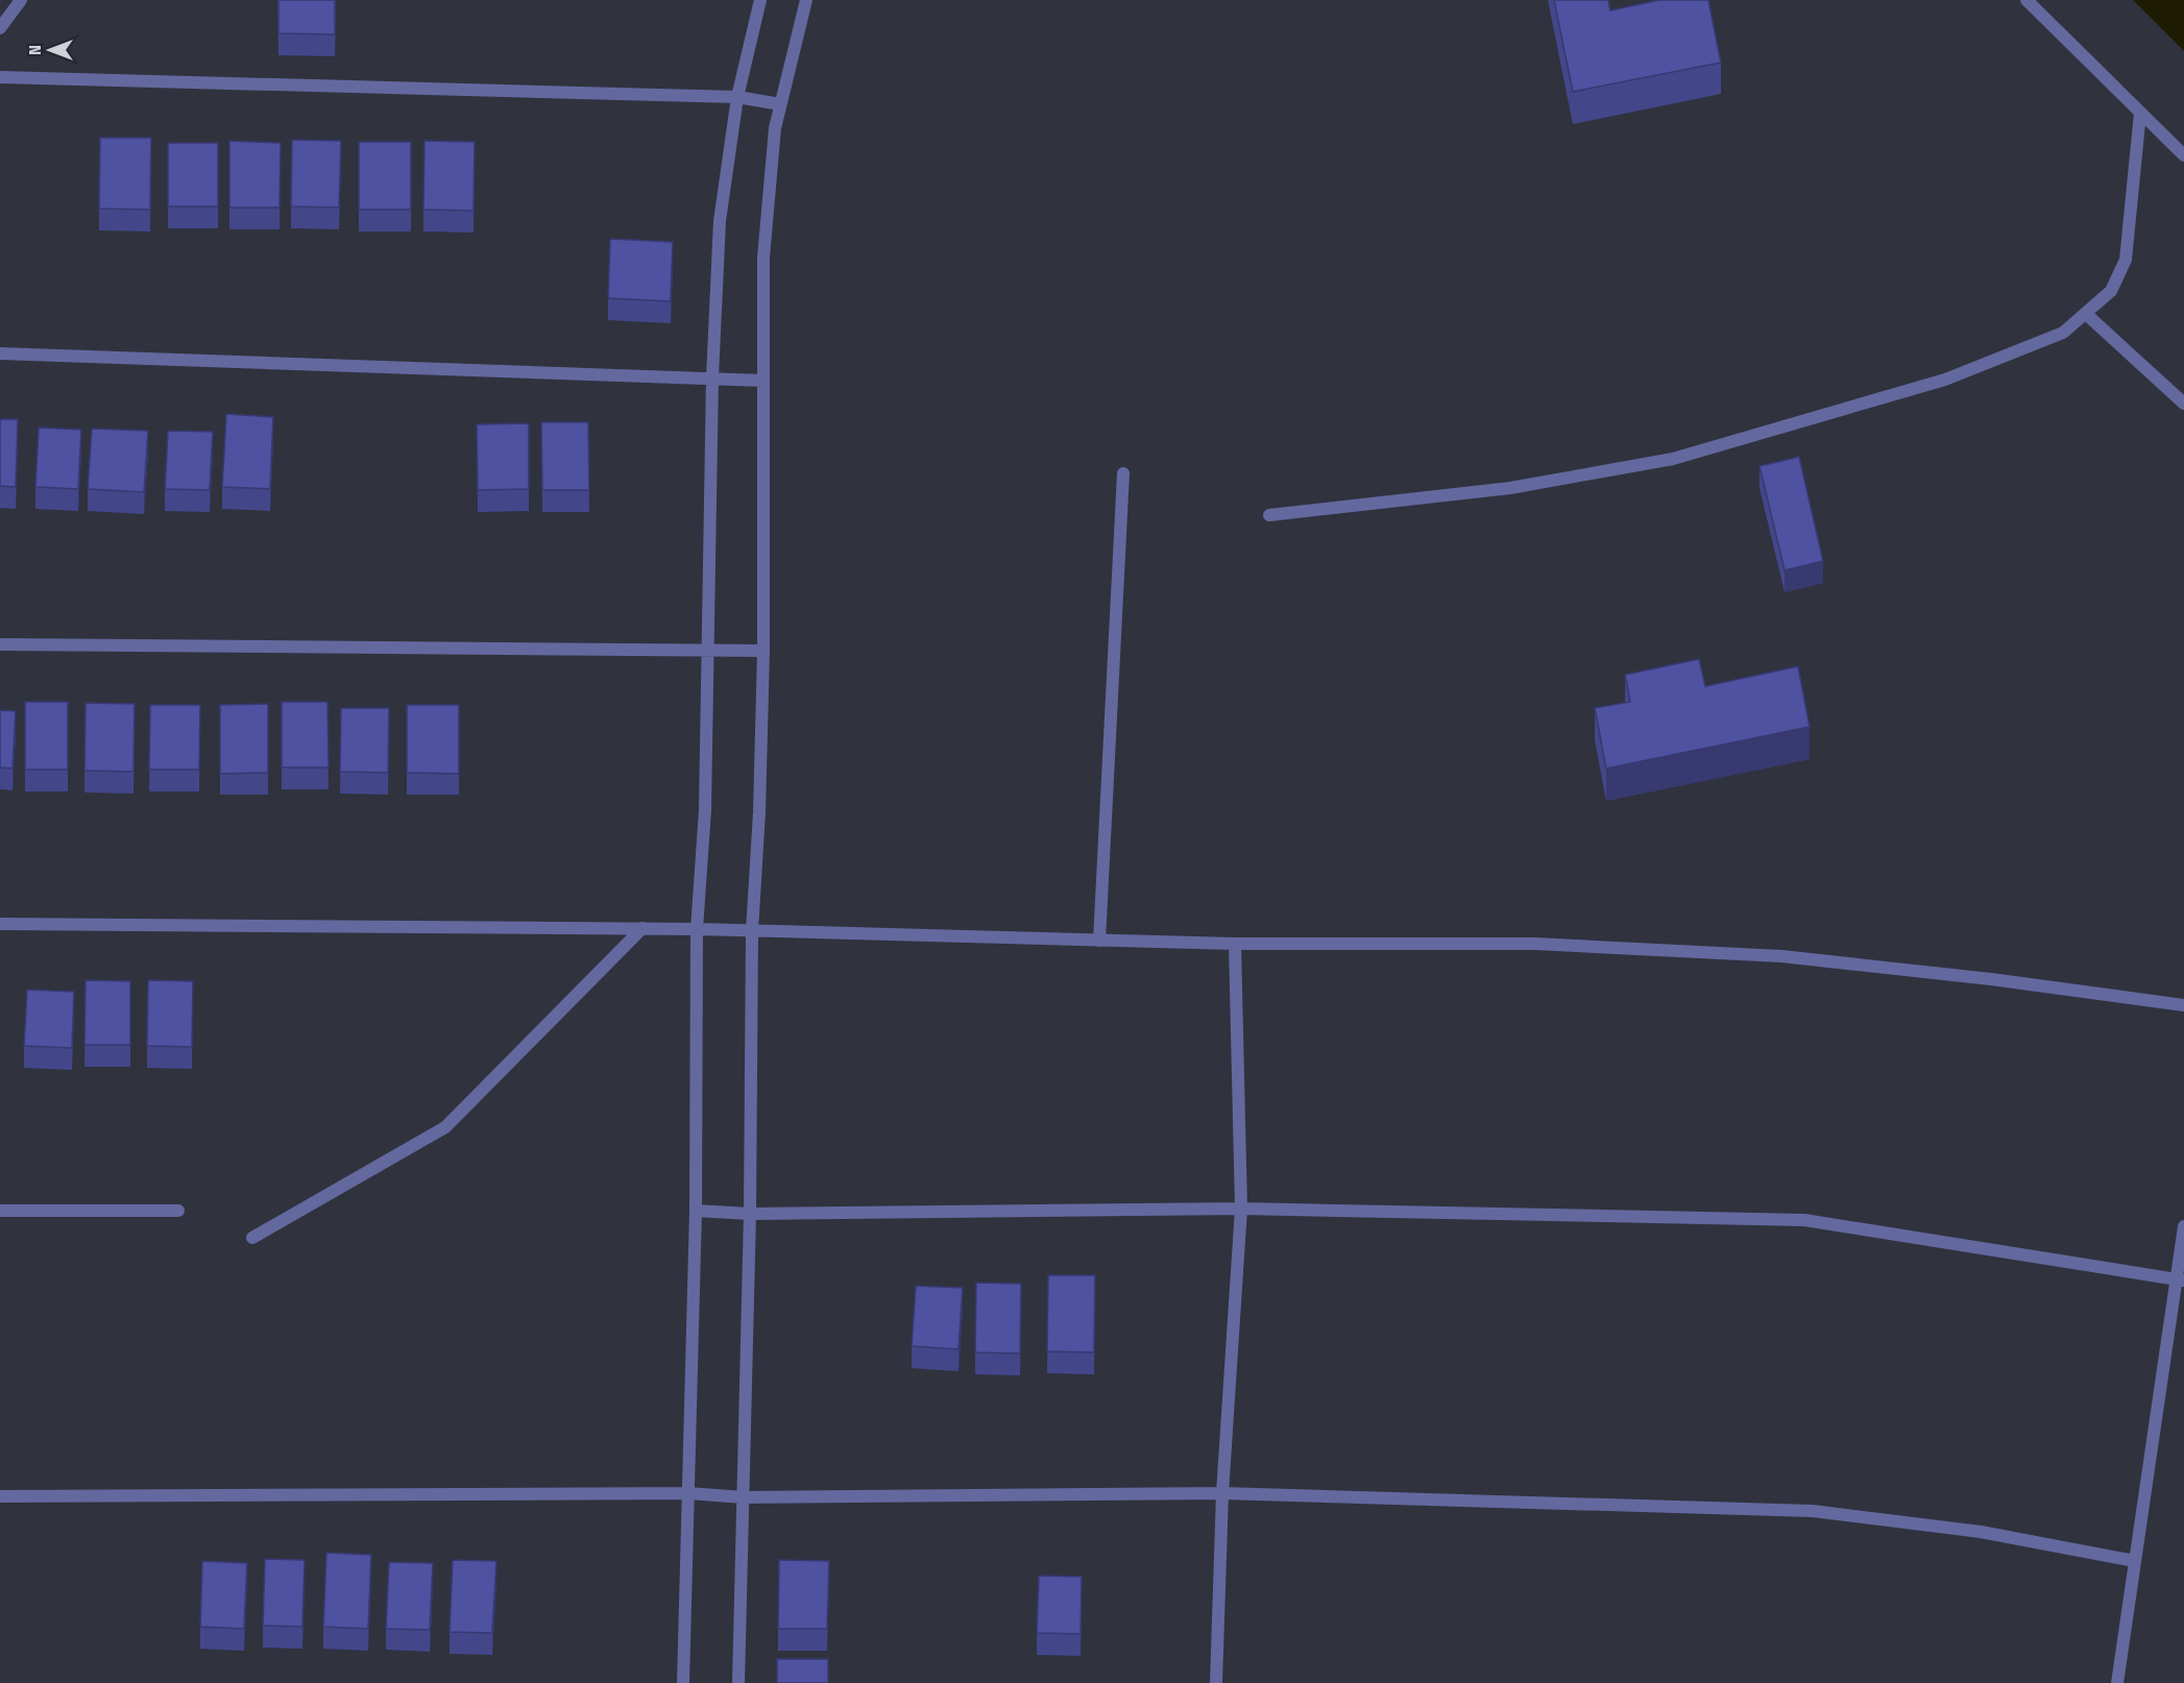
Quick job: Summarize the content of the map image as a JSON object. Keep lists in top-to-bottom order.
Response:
{
  "north": "left"
}
